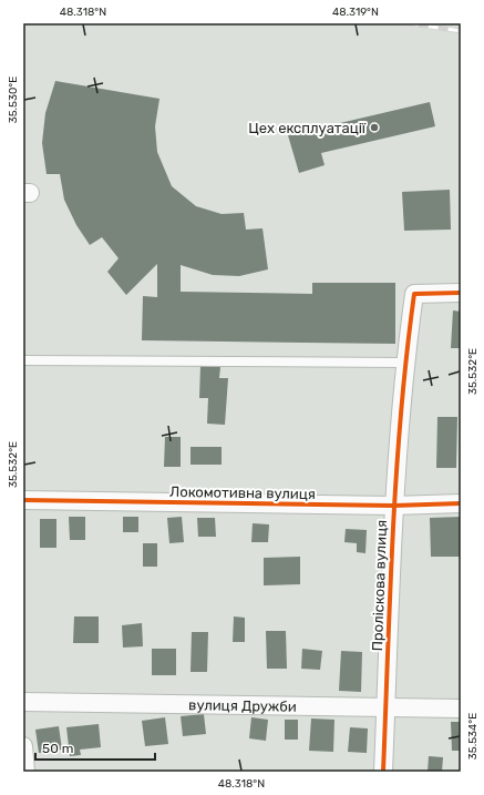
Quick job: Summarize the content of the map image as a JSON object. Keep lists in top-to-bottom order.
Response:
{
  "streets": {
    "street": ["Локомотивна вулиця", "Проліскова вулиця", "вулиця Дружби"]
  },
  "crossings": [
    ["Локомотивна вулиця", "Проліскова вулиця"],
    ["Проліскова вулиця", "вулиця Дружби"]
  ],
  "places": ["Цех експлуатації"],
  "scale_bar": "50 m",
  "coordinates": [
    "48.318°N",
    "48.319°N",
    "35.530°E",
    "35.532°E",
    "35.534°E"
  ]
}
